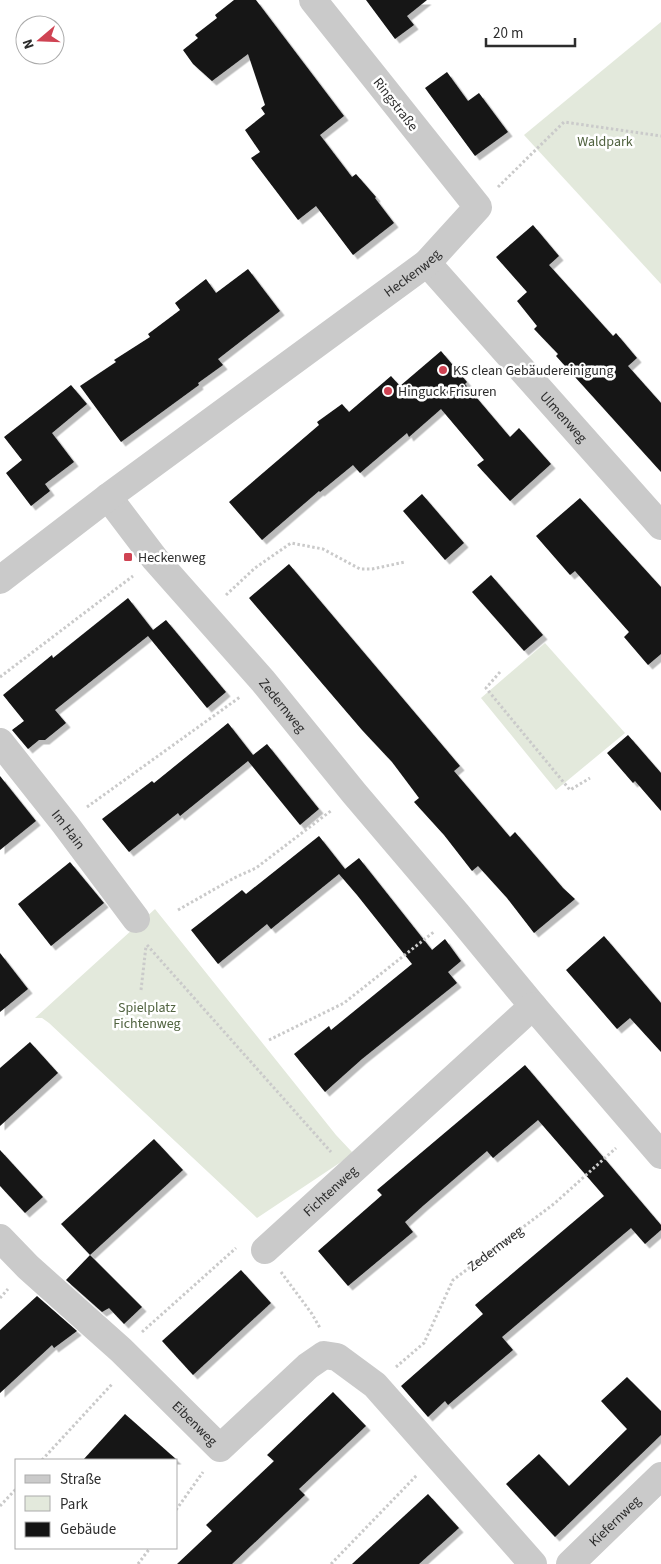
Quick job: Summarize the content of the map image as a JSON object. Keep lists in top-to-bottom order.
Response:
{
  "streets": {
    "street": [
      "Ringstraße",
      "Heckenweg",
      "Ulmenweg",
      "Zedernweg",
      "Im Hain",
      "Fichtenweg",
      "Eibenweg",
      "Kiefernweg"
    ]
  },
  "crossings": [
    ["Ringstraße", "Heckenweg"],
    ["Heckenweg", "Ulmenweg"],
    ["Heckenweg", "Zedernweg"],
    ["Zedernweg", "Fichtenweg"]
  ],
  "parks": ["Waldpark", "Spielplatz Fichtenweg"],
  "places": {
    "other": ["KS clean Gebäudereinigung", "Hinguck Frisuren"],
    "transit": ["Heckenweg"]
  },
  "legend": ["Straße", "Park", "Gebäude"],
  "scale_bar": "20 m",
  "north": "left"
}
